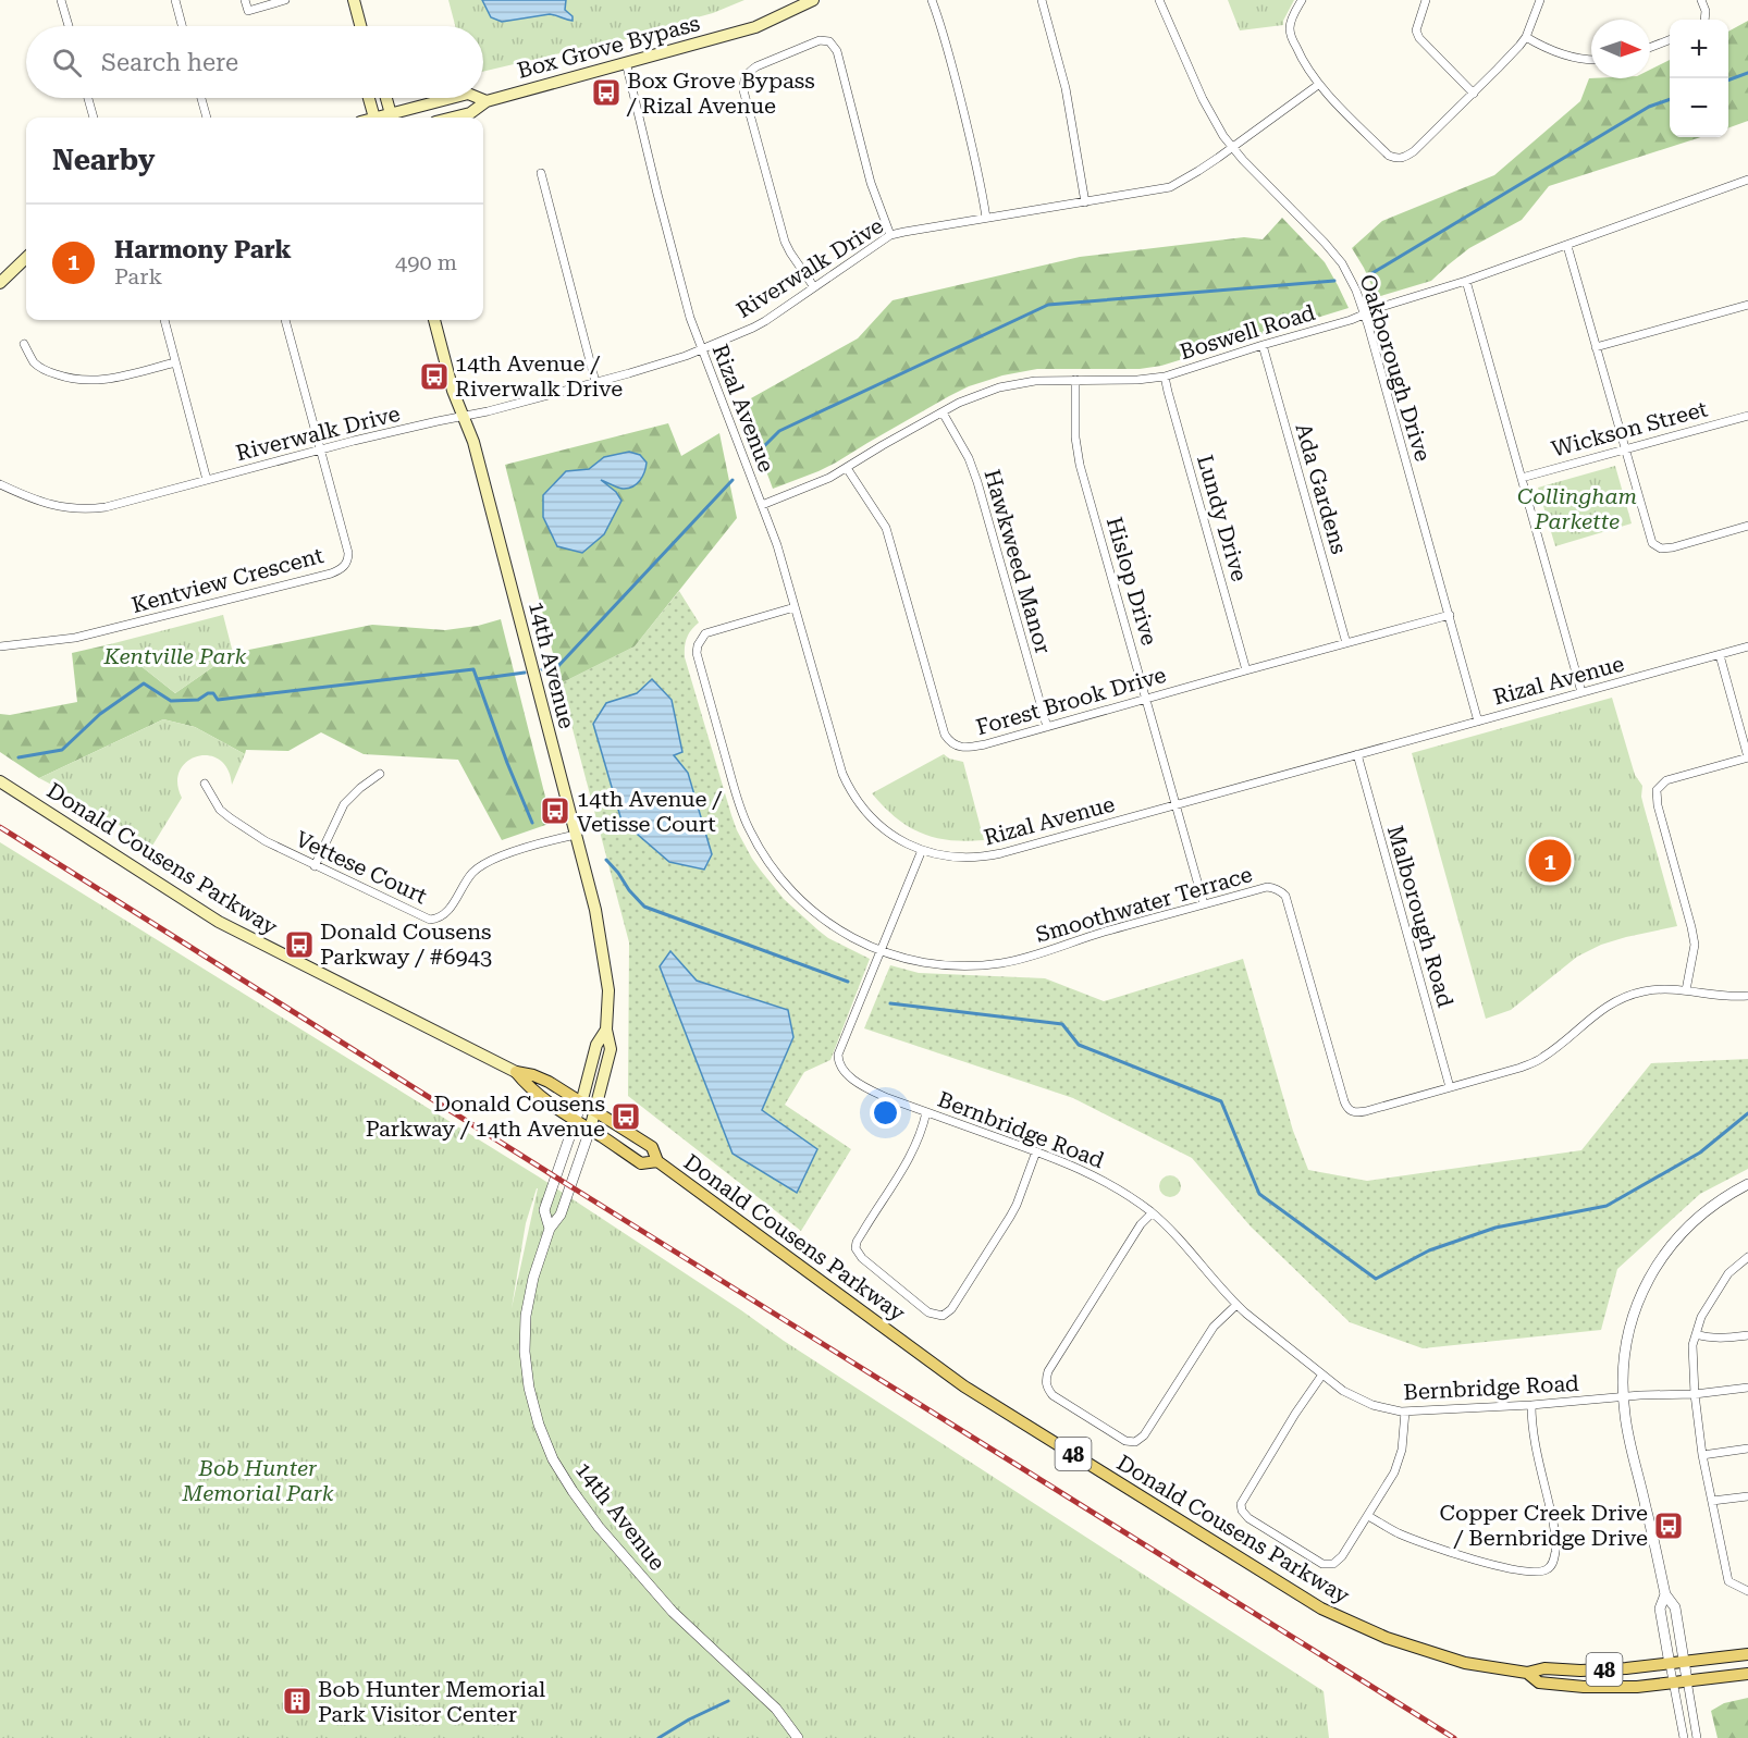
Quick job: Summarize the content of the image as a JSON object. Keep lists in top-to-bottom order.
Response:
{
  "streets": {
    "main road": [
      "Box Grove Bypass",
      "14th Avenue",
      "Donald Cousens Parkway",
      "48"
    ],
    "street": [
      "Riverwalk Drive",
      "Boswell Road",
      "Oakborough Drive",
      "Rizal Avenue",
      "Wickson Street",
      "Ada Gardens",
      "Lundy Drive",
      "Hawkweed Manor",
      "Kentview Crescent",
      "Hislop Drive",
      "Forest Brook Drive",
      "Vettese Court",
      "Smoothwater Terrace",
      "Malborough Road",
      "Bernbridge Road"
    ]
  },
  "crossings": [
    ["Box Grove Bypass", "Rizal Avenue"],
    ["Riverwalk Drive", "Oakborough Drive"],
    ["Riverwalk Drive", "Rizal Avenue"],
    ["Riverwalk Drive", "Kentview Crescent"],
    ["Riverwalk Drive", "14th Avenue"],
    ["Boswell Road", "Oakborough Drive"],
    ["Boswell Road", "Rizal Avenue"],
    ["Boswell Road", "Ada Gardens"],
    ["Boswell Road", "Lundy Drive"],
    ["Boswell Road", "Hawkweed Manor"],
    ["Boswell Road", "Hislop Drive"],
    ["Boswell Road", "Forest Brook Drive"],
    ["Oakborough Drive", "Rizal Avenue"],
    ["Oakborough Drive", "Forest Brook Drive"],
    ["Rizal Avenue", "Hislop Drive"],
    ["Rizal Avenue", "Smoothwater Terrace"],
    ["Rizal Avenue", "Malborough Road"],
    ["Rizal Avenue", "Bernbridge Road"],
    ["Ada Gardens", "Forest Brook Drive"],
    ["Lundy Drive", "Forest Brook Drive"],
    ["Hawkweed Manor", "Forest Brook Drive"],
    ["Hislop Drive", "Forest Brook Drive"],
    ["Hislop Drive", "Smoothwater Terrace"],
    ["14th Avenue", "Donald Cousens Parkway"],
    ["14th Avenue", "Vettese Court"],
    ["Smoothwater Terrace", "Malborough Road"],
    ["Smoothwater Terrace", "Bernbridge Road"]
  ],
  "parks": ["Collingham Parkette", "Kentville Park", "Bob Hunter Memorial Park"],
  "places": {
    "bus stop": [
      "Box Grove Bypass / Rizal Avenue",
      "14th Avenue / Riverwalk Drive",
      "14th Avenue / Vetisse Court",
      "Donald Cousens Parkway / #6943",
      "Donald Cousens Parkway / 14th Avenue",
      "Copper Creek Drive / Bernbridge Drive"
    ],
    "building": ["Bob Hunter Memorial Park Visitor Center"]
  },
  "north": "right",
  "page": {
    "map_buttons": ["+", "−"],
    "search": "Search here",
    "heading": "Nearby",
    "list": [
      {
        "mark": "1",
        "name": "Harmony Park",
        "note": "Park",
        "value": "490 m"
      }
    ],
    "pins": "1"
  }
}
